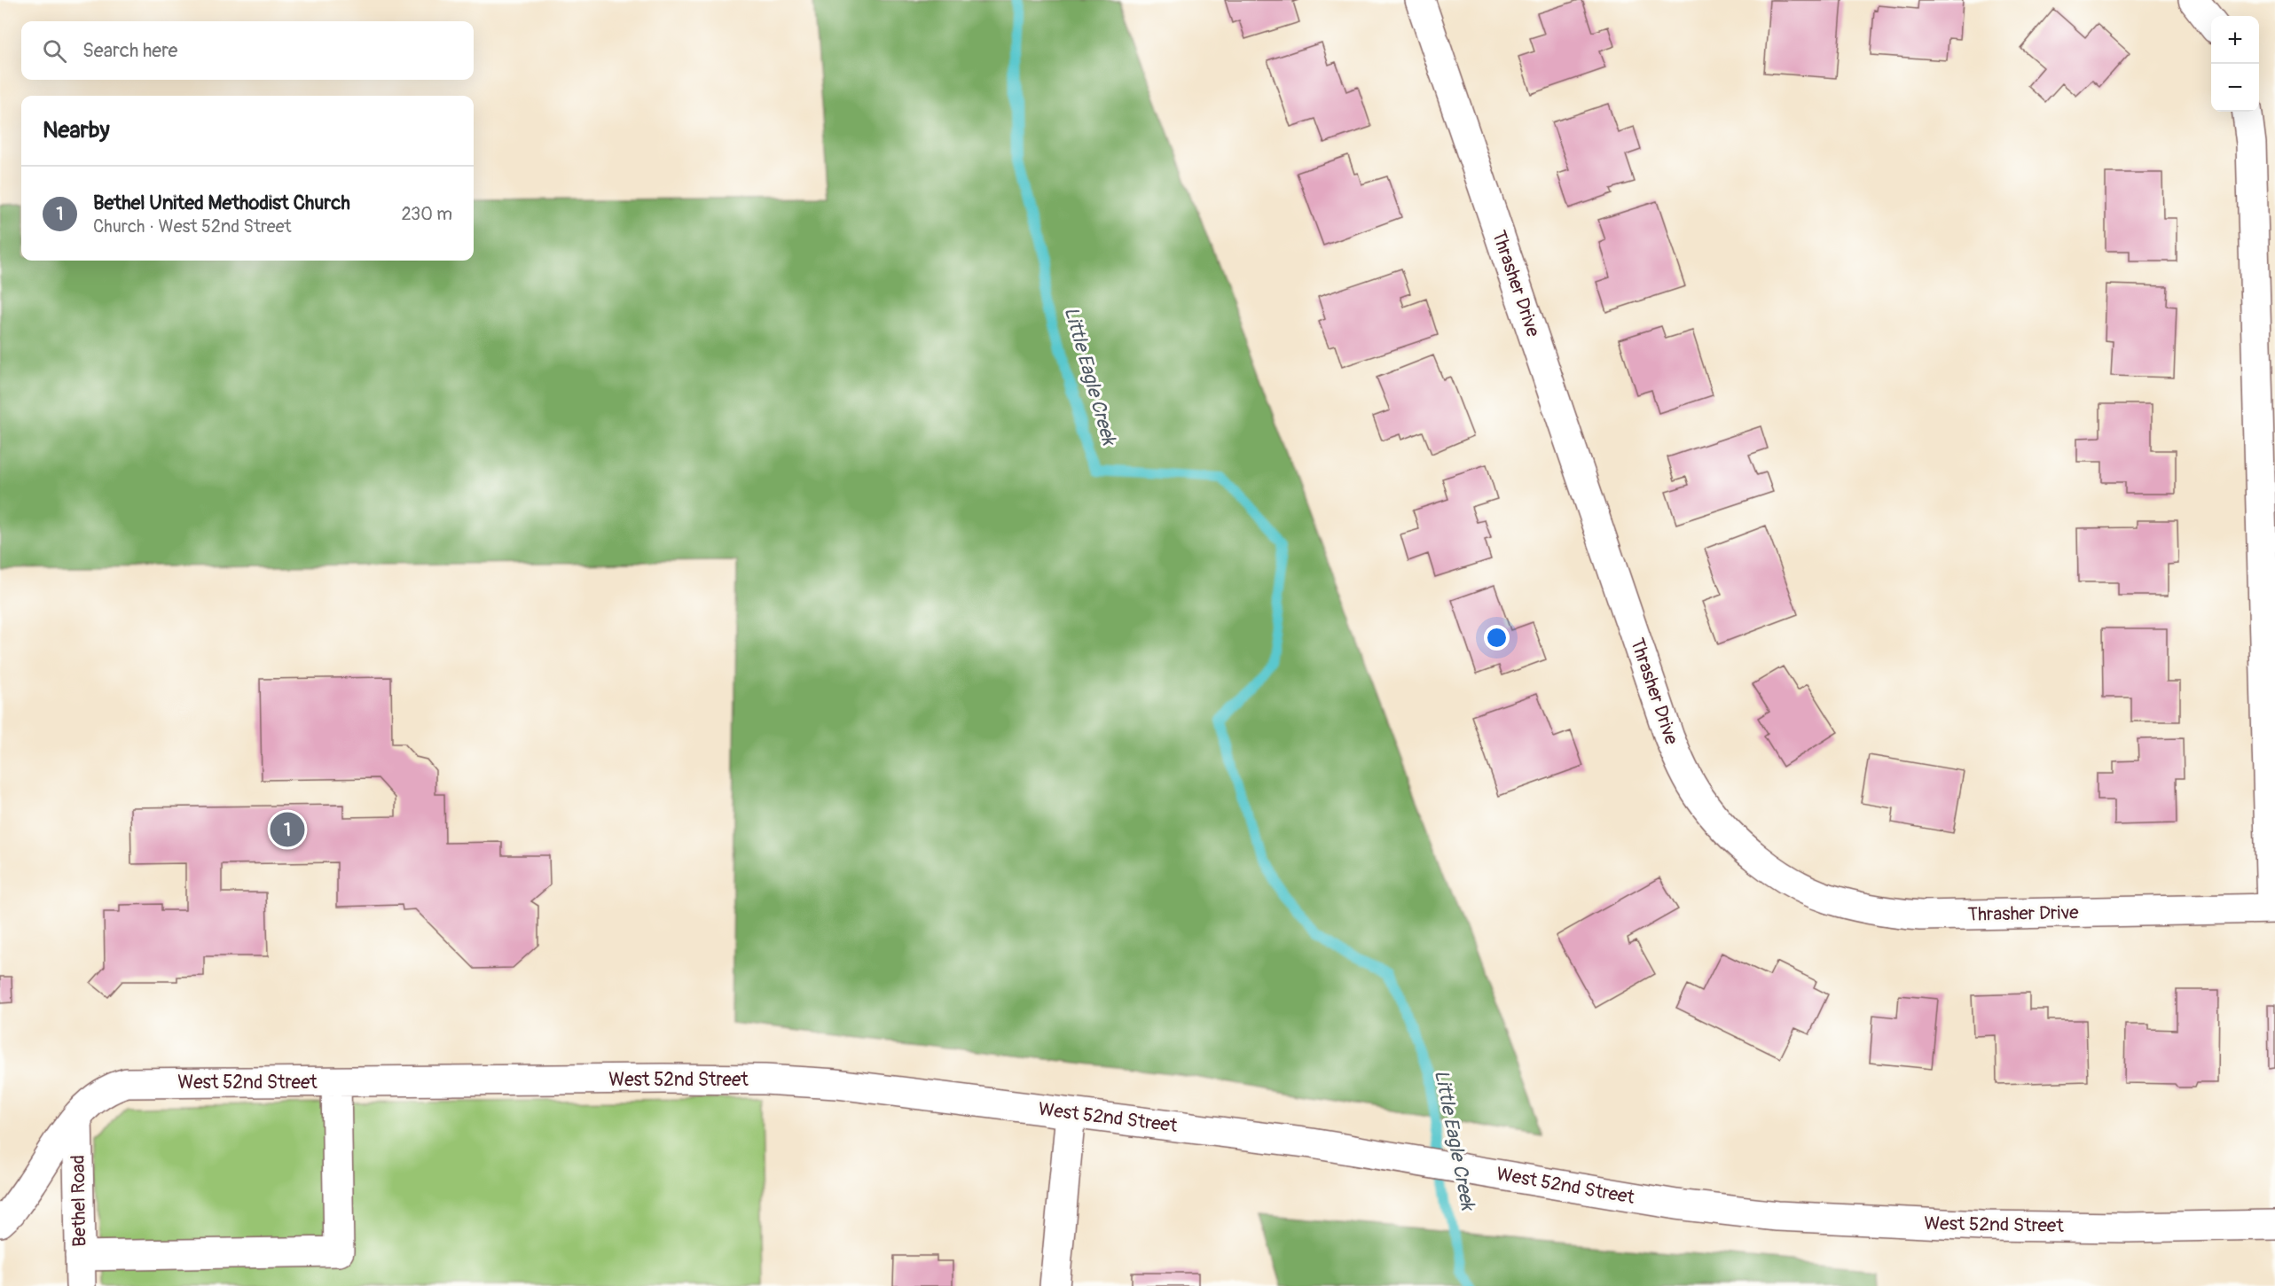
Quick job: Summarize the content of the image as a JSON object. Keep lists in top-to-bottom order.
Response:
{
  "streets": {
    "street": ["Thrasher Drive", "West 52nd Street", "Bethel Road"]
  },
  "crossings": [
    ["West 52nd Street", "Bethel Road"]
  ],
  "water": ["Little Eagle Creek"],
  "page": {
    "map_buttons": ["+", "−"],
    "search": "Search here",
    "heading": "Nearby",
    "list": [
      {
        "mark": "1",
        "name": "Bethel United Methodist Church",
        "note": "Church · West 52nd Street",
        "value": "230 m"
      }
    ],
    "pins": "1"
  }
}
